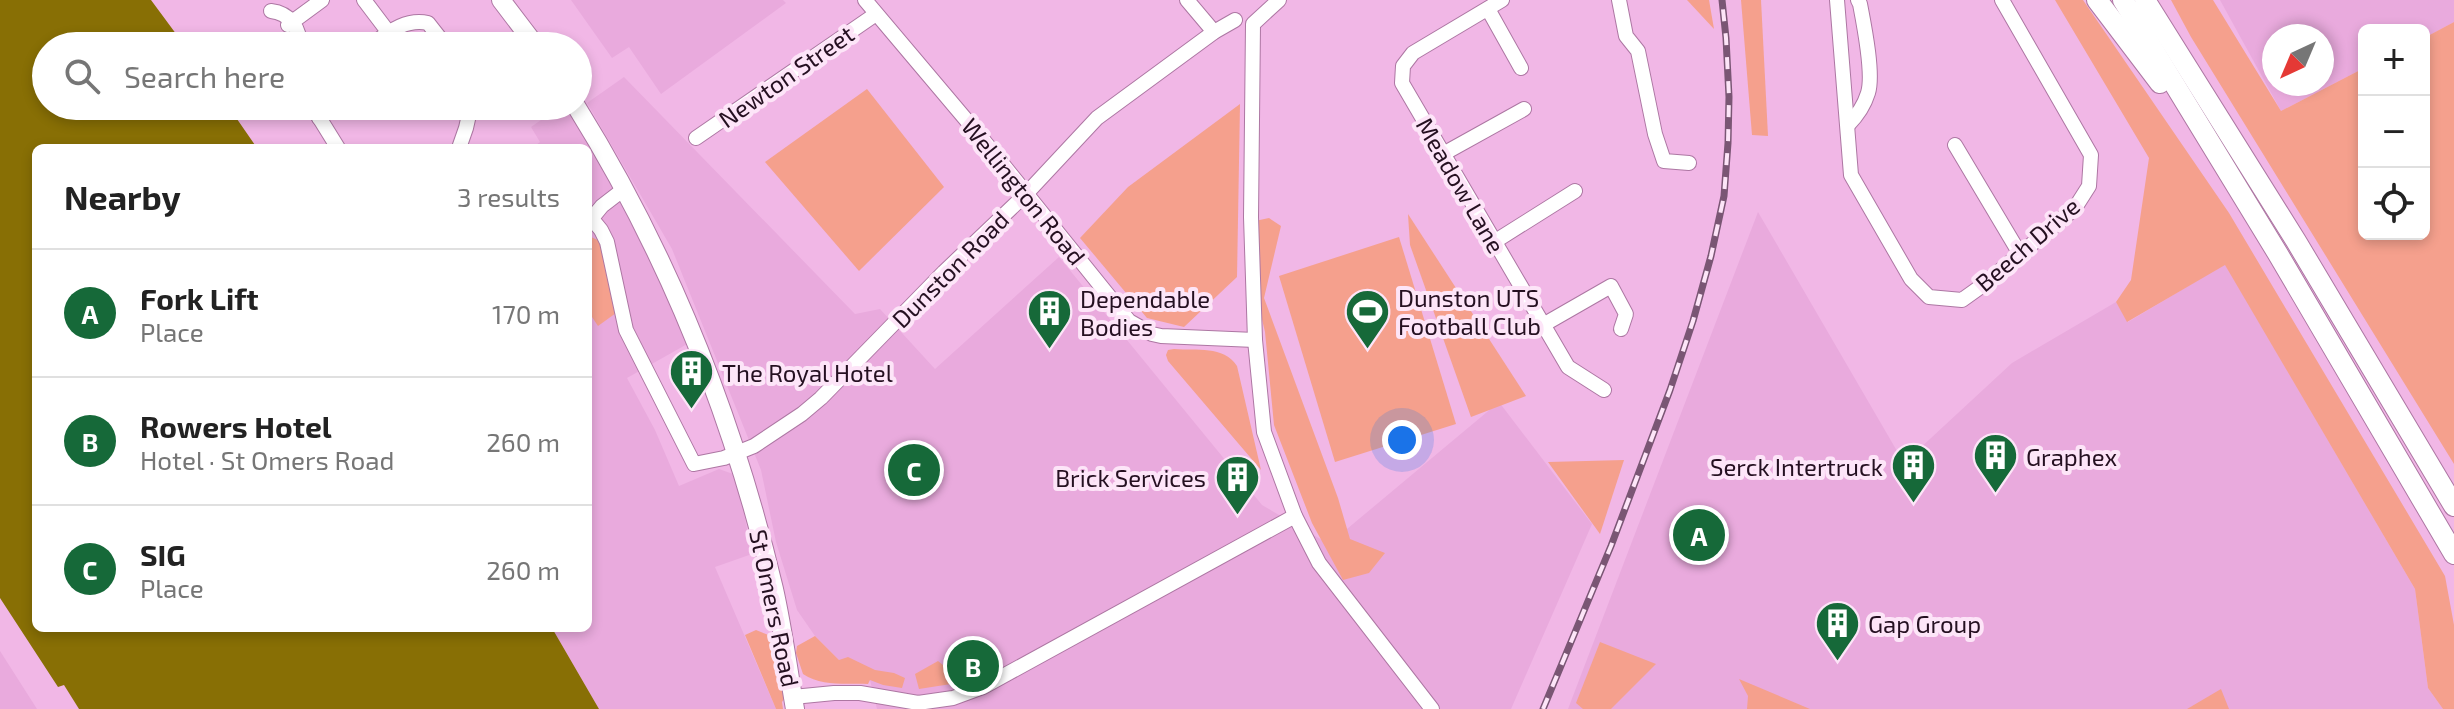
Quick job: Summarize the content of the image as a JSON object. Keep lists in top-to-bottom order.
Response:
{
  "streets": {
    "main road": ["St Omers Road"],
    "street": [
      "Newton Street",
      "Meadow Lane",
      "Wellington Road",
      "Beech Drive",
      "Dunston Road"
    ]
  },
  "crossings": [
    ["Newton Street", "Wellington Road"],
    ["Wellington Road", "Dunston Road"],
    ["Dunston Road", "St Omers Road"]
  ],
  "places": {
    "sports": ["Dunston UTS Football Club"],
    "building": [
      "Dependable Bodies",
      "The Royal Hotel",
      "Graphex",
      "Serck Intertruck",
      "Brick Services",
      "Gap Group"
    ]
  },
  "north": "bottom left",
  "page": {
    "map_buttons": ["+", "−"],
    "search": "Search here",
    "heading": ["Nearby", "3 results"],
    "list": [
      {
        "mark": "A",
        "name": "Fork Lift",
        "note": "Place",
        "value": "170 m"
      },
      {
        "mark": "B",
        "name": "Rowers Hotel",
        "note": "Hotel · St Omers Road",
        "value": "260 m"
      },
      {
        "mark": "C",
        "name": "SIG",
        "note": "Place",
        "value": "260 m"
      }
    ],
    "pins": ["C", "A", "B"]
  }
}
